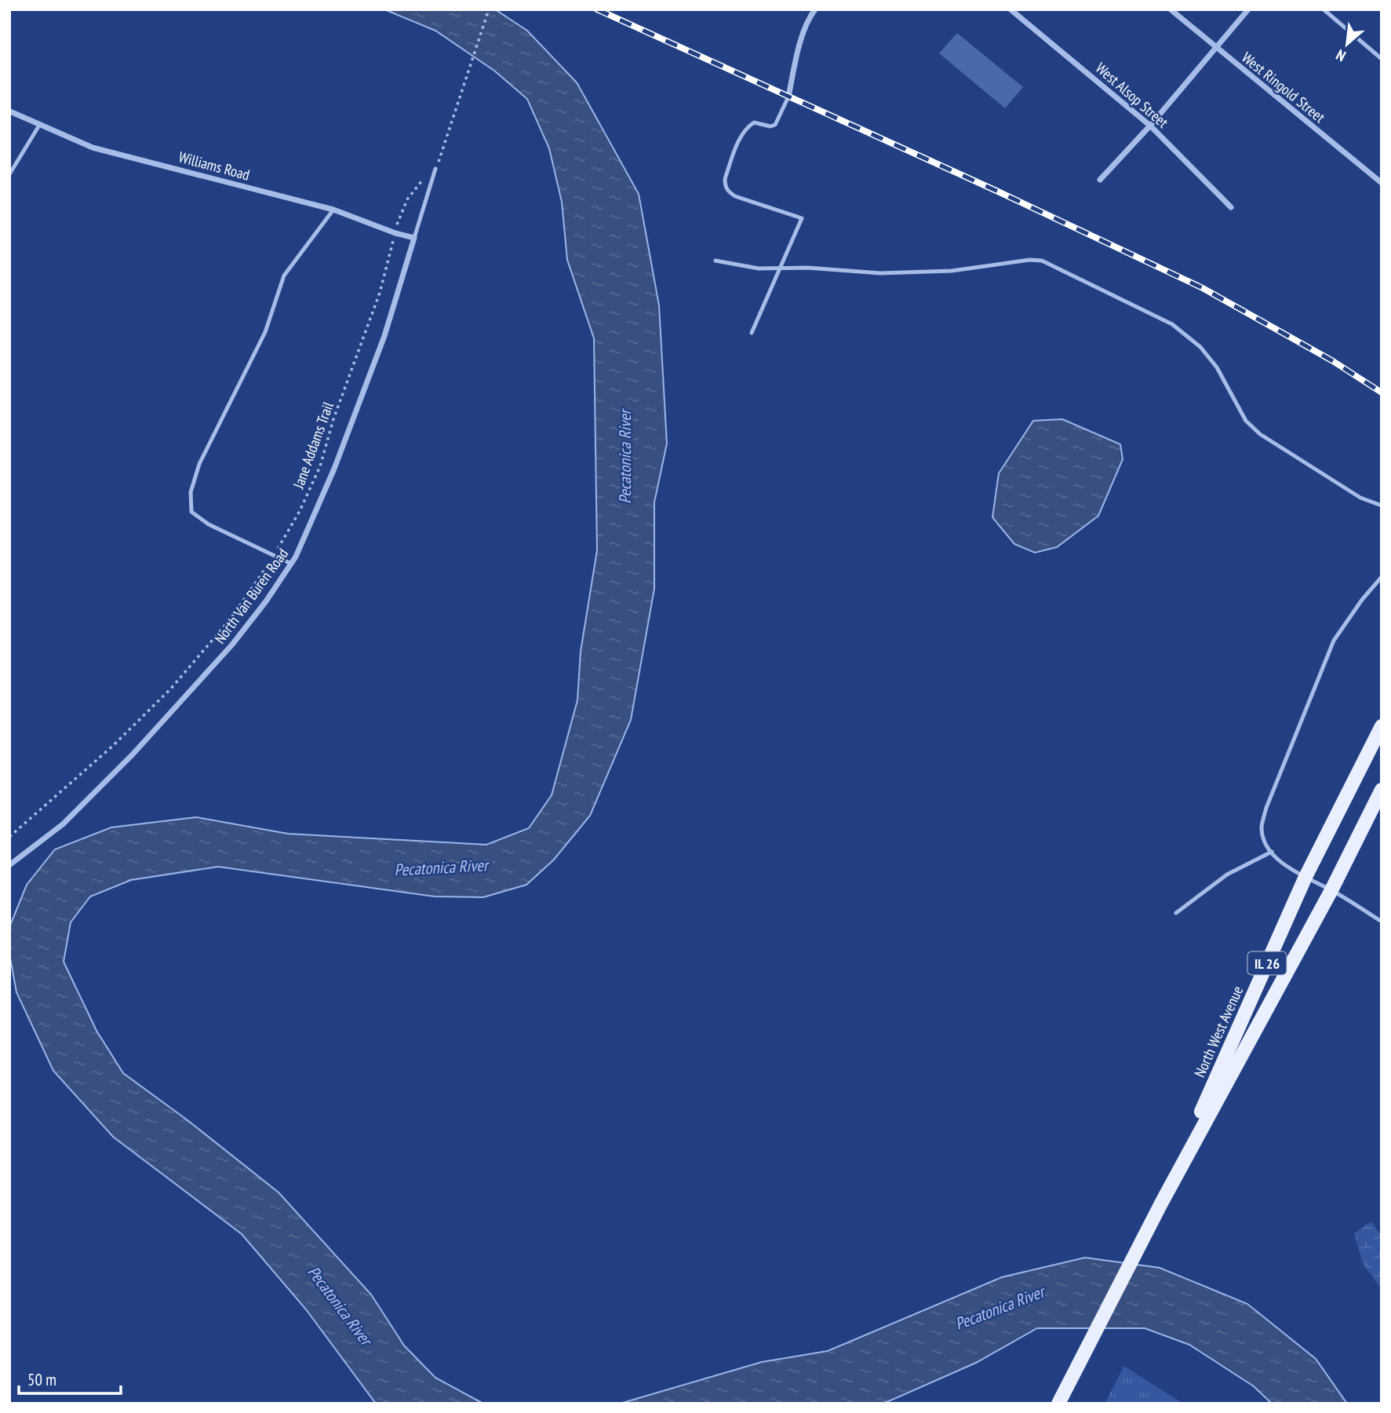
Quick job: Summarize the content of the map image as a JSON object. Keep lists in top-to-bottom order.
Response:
{
  "streets": {
    "main road": ["IL 26", "North West Avenue"],
    "street": [
      "West Ringold Street",
      "West Alsop Street",
      "Williams Road",
      "North Van Buren Road"
    ],
    "path": ["Jane Addams Trail"]
  },
  "crossings": [
    ["Williams Road", "Jane Addams Trail"],
    ["Williams Road", "North Van Buren Road"]
  ],
  "water": ["Pecatonica River"],
  "scale_bar": "50 m",
  "north": "bottom left"
}
